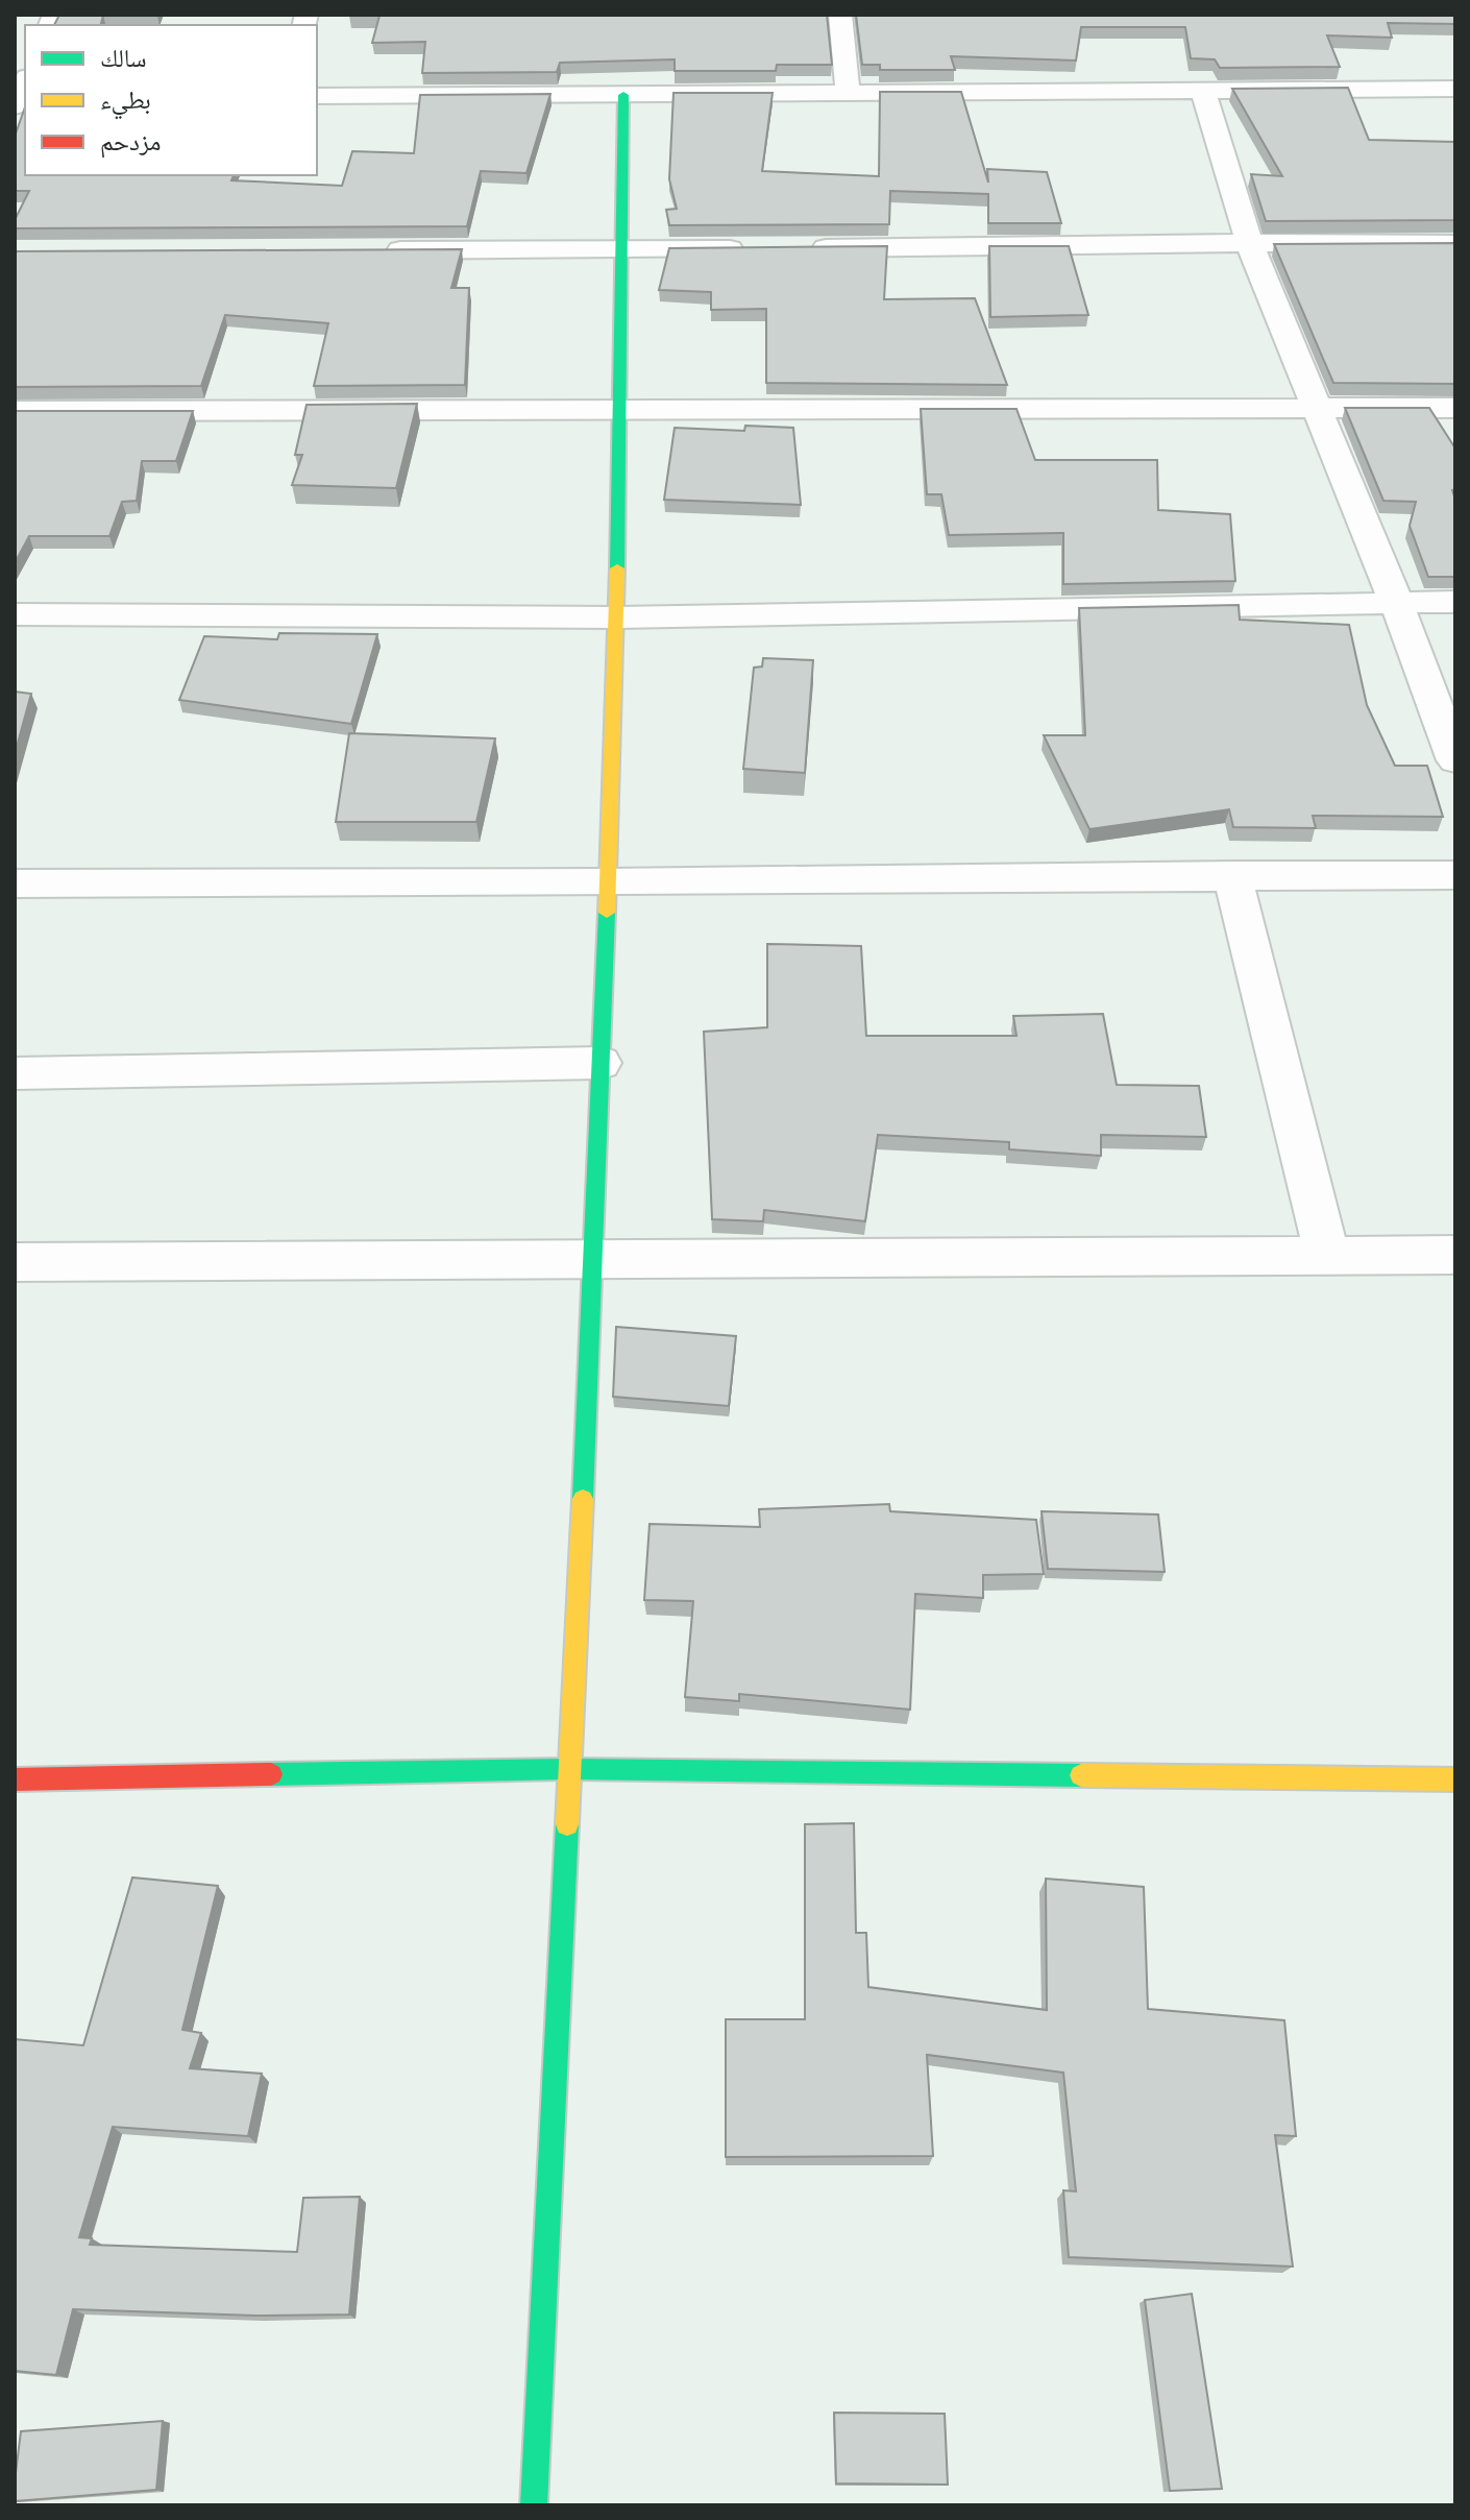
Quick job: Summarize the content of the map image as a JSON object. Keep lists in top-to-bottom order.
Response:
{
  "legend": ["سالك", "بطيء", "مزدحم"]
}
